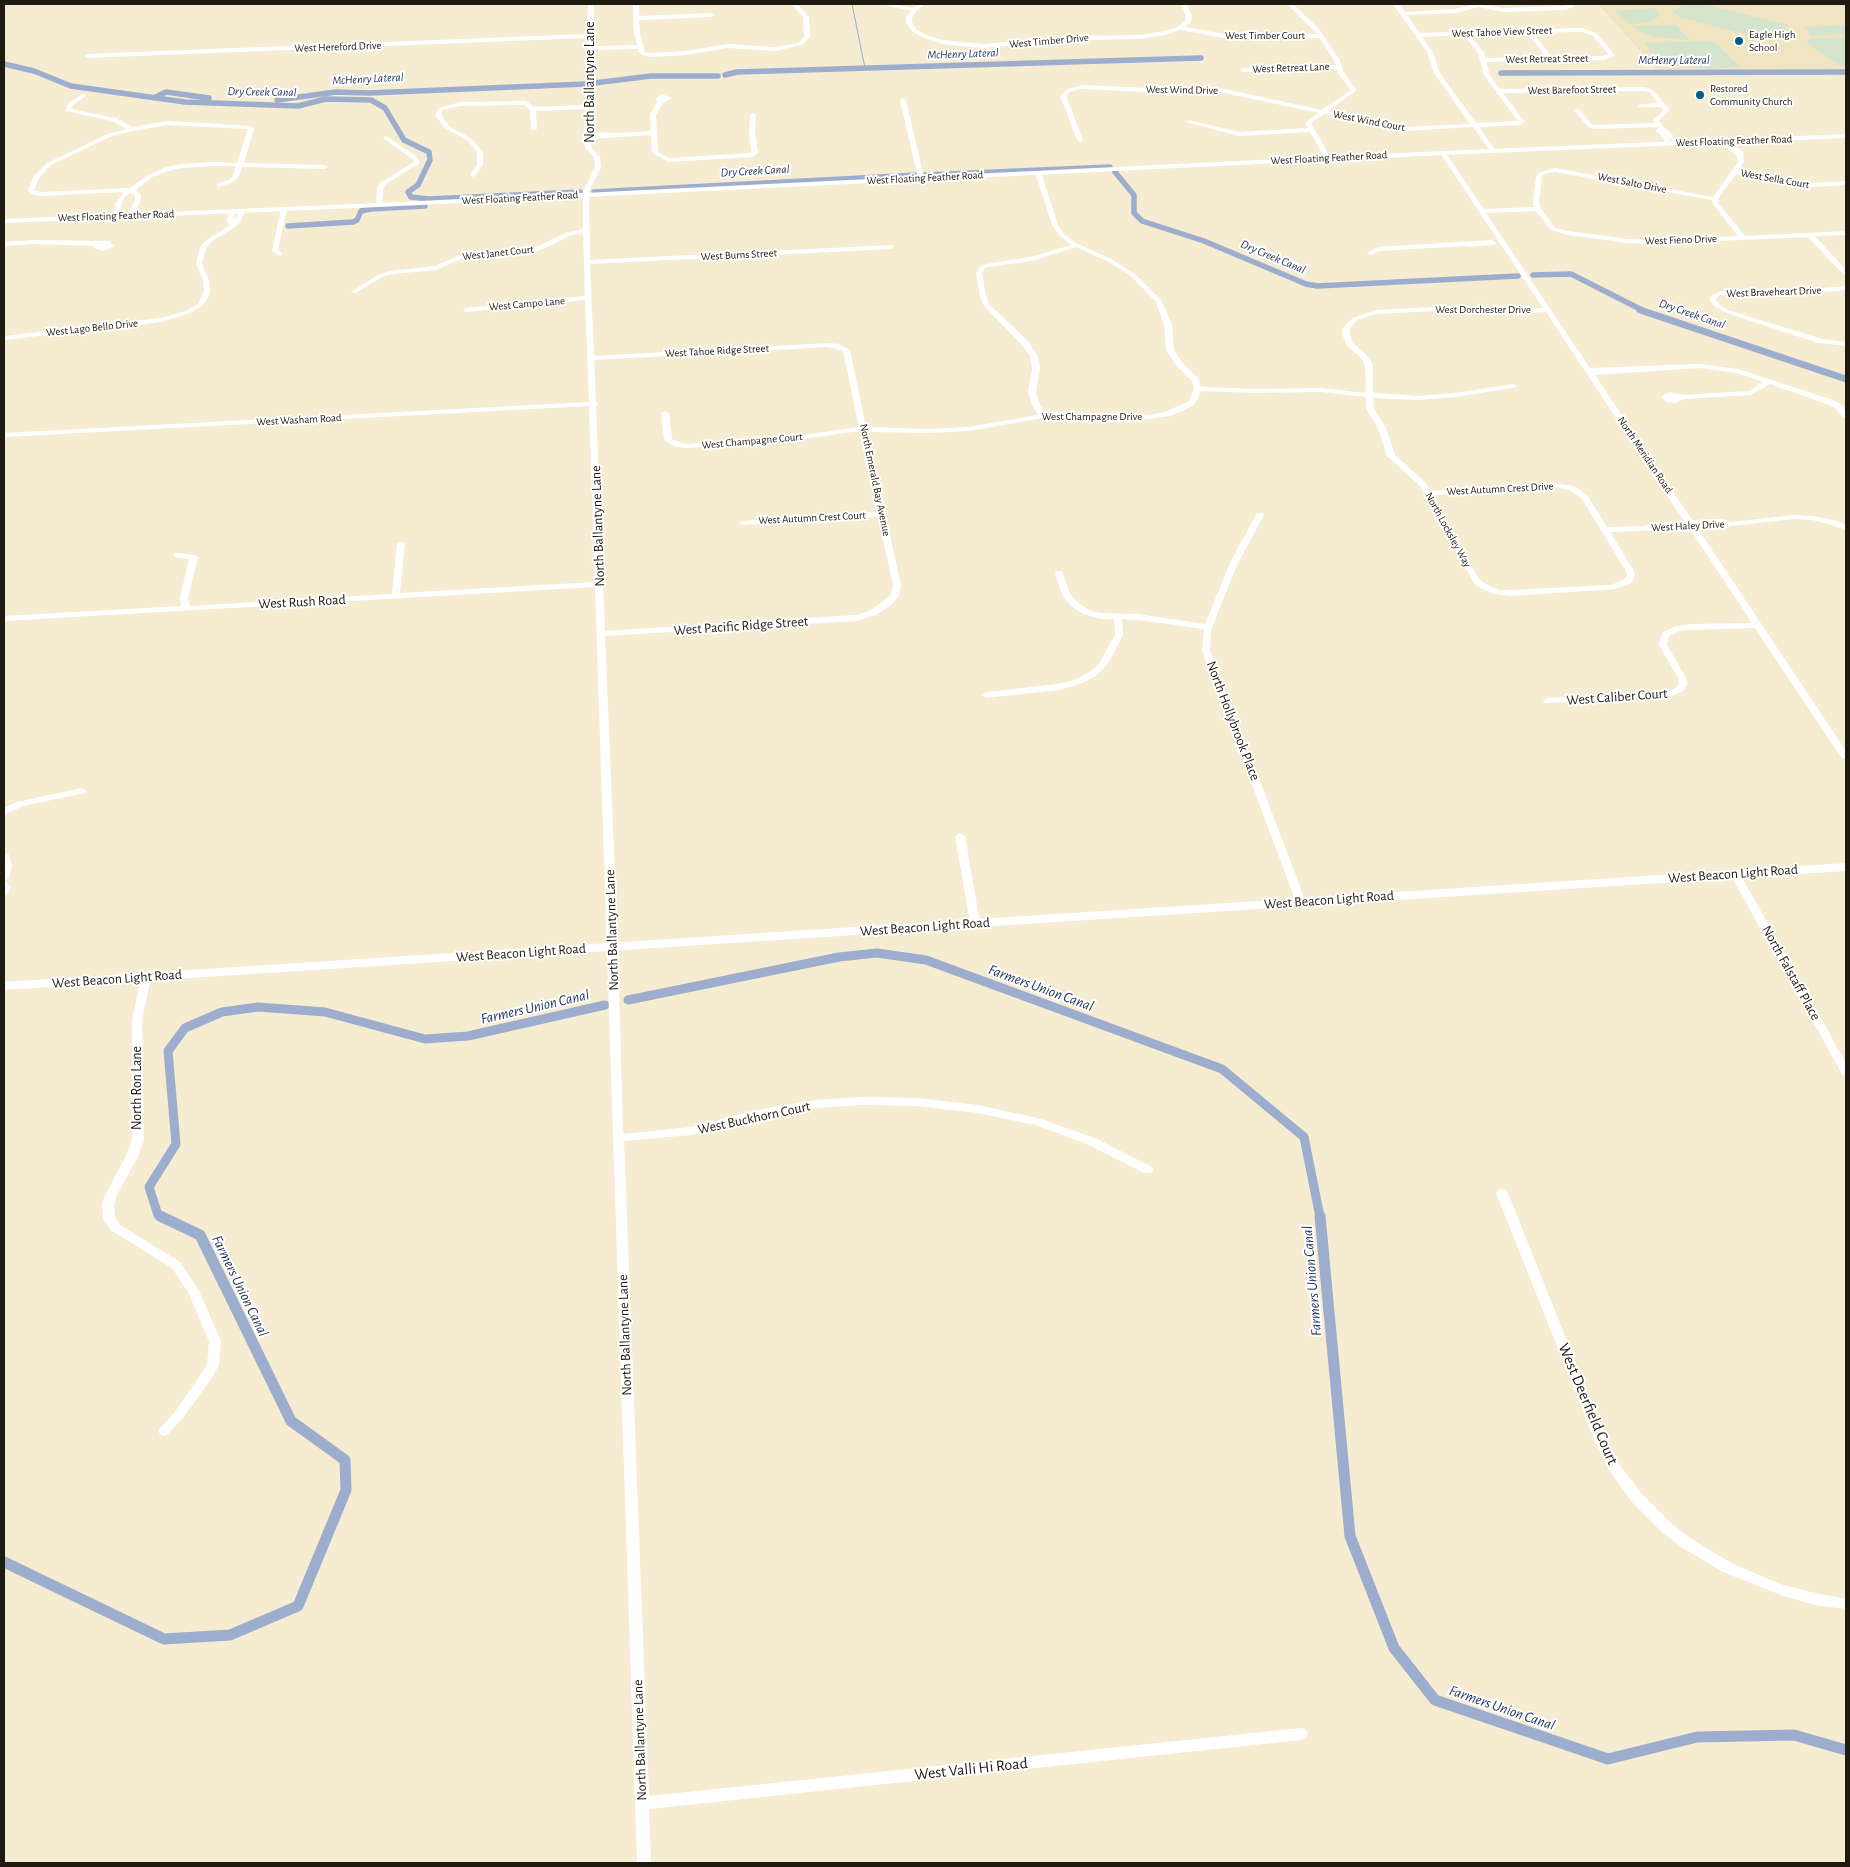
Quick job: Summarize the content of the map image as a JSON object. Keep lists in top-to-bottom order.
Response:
{
  "streets": {
    "main road": ["West Floating Feather Road", "West Beacon Light Road"],
    "street": [
      "West Tahoe View Street",
      "West Timber Court",
      "West Timber Drive",
      "West Hereford Drive",
      "West Retreat Street",
      "West Retreat Lane",
      "North Ballantyne Lane",
      "West Wind Drive",
      "West Barefoot Street",
      "West Wind Court",
      "West Sella Court",
      "West Salto Drive",
      "West Fieno Drive",
      "West Janet Court",
      "West Burns Street",
      "West Braveheart Drive",
      "West Campo Lane",
      "West Dorchester Drive",
      "West Lago Bello Drive",
      "West Tahoe Ridge Street",
      "West Champagne Drive",
      "West Washam Road",
      "West Champagne Court",
      "North Meridian Road",
      "North Emerald Bay Avenue",
      "West Autumn Crest Drive",
      "West Autumn Crest Court",
      "West Haley Drive",
      "North Locksley Way",
      "West Rush Road",
      "West Pacific Ridge Street",
      "West Caliber Court",
      "North Hollybrook Place",
      "North Falstaff Place",
      "North Ron Lane",
      "West Buckhorn Court",
      "West Deerfield Court",
      "West Valli Hi Road"
    ]
  },
  "crossings": [
    ["West Tahoe View Street", "West Retreat Street"],
    ["West Timber Court", "West Timber Drive"],
    ["West Hereford Drive", "North Ballantyne Lane"],
    ["North Ballantyne Lane", "West Floating Feather Road"],
    ["North Ballantyne Lane", "West Janet Court"],
    ["North Ballantyne Lane", "West Burns Street"],
    ["North Ballantyne Lane", "West Campo Lane"],
    ["North Ballantyne Lane", "West Tahoe Ridge Street"],
    ["North Ballantyne Lane", "West Washam Road"],
    ["North Ballantyne Lane", "West Rush Road"],
    ["North Ballantyne Lane", "West Pacific Ridge Street"],
    ["North Ballantyne Lane", "West Beacon Light Road"],
    ["North Ballantyne Lane", "West Buckhorn Court"],
    ["North Ballantyne Lane", "West Valli Hi Road"],
    ["West Wind Drive", "West Wind Court"],
    ["West Barefoot Street", "West Wind Court"],
    ["West Floating Feather Road", "North Meridian Road"],
    ["West Salto Drive", "West Fieno Drive"],
    ["West Dorchester Drive", "North Meridian Road"],
    ["West Dorchester Drive", "North Locksley Way"],
    ["West Tahoe Ridge Street", "North Emerald Bay Avenue"],
    ["West Champagne Drive", "West Champagne Court"],
    ["West Champagne Drive", "North Emerald Bay Avenue"],
    ["West Champagne Court", "North Emerald Bay Avenue"],
    ["North Meridian Road", "West Haley Drive"],
    ["North Meridian Road", "West Caliber Court"],
    ["North Emerald Bay Avenue", "West Autumn Crest Court"],
    ["North Emerald Bay Avenue", "West Pacific Ridge Street"],
    ["West Autumn Crest Drive", "West Haley Drive"],
    ["West Autumn Crest Drive", "North Locksley Way"],
    ["West Haley Drive", "North Locksley Way"],
    ["North Hollybrook Place", "West Beacon Light Road"],
    ["West Beacon Light Road", "North Falstaff Place"],
    ["West Beacon Light Road", "North Ron Lane"]
  ],
  "water": ["McHenry Lateral", "Dry Creek Canal", "Farmers Union Canal"],
  "places": ["Eagle High School", "Restored Community Church"]
}
